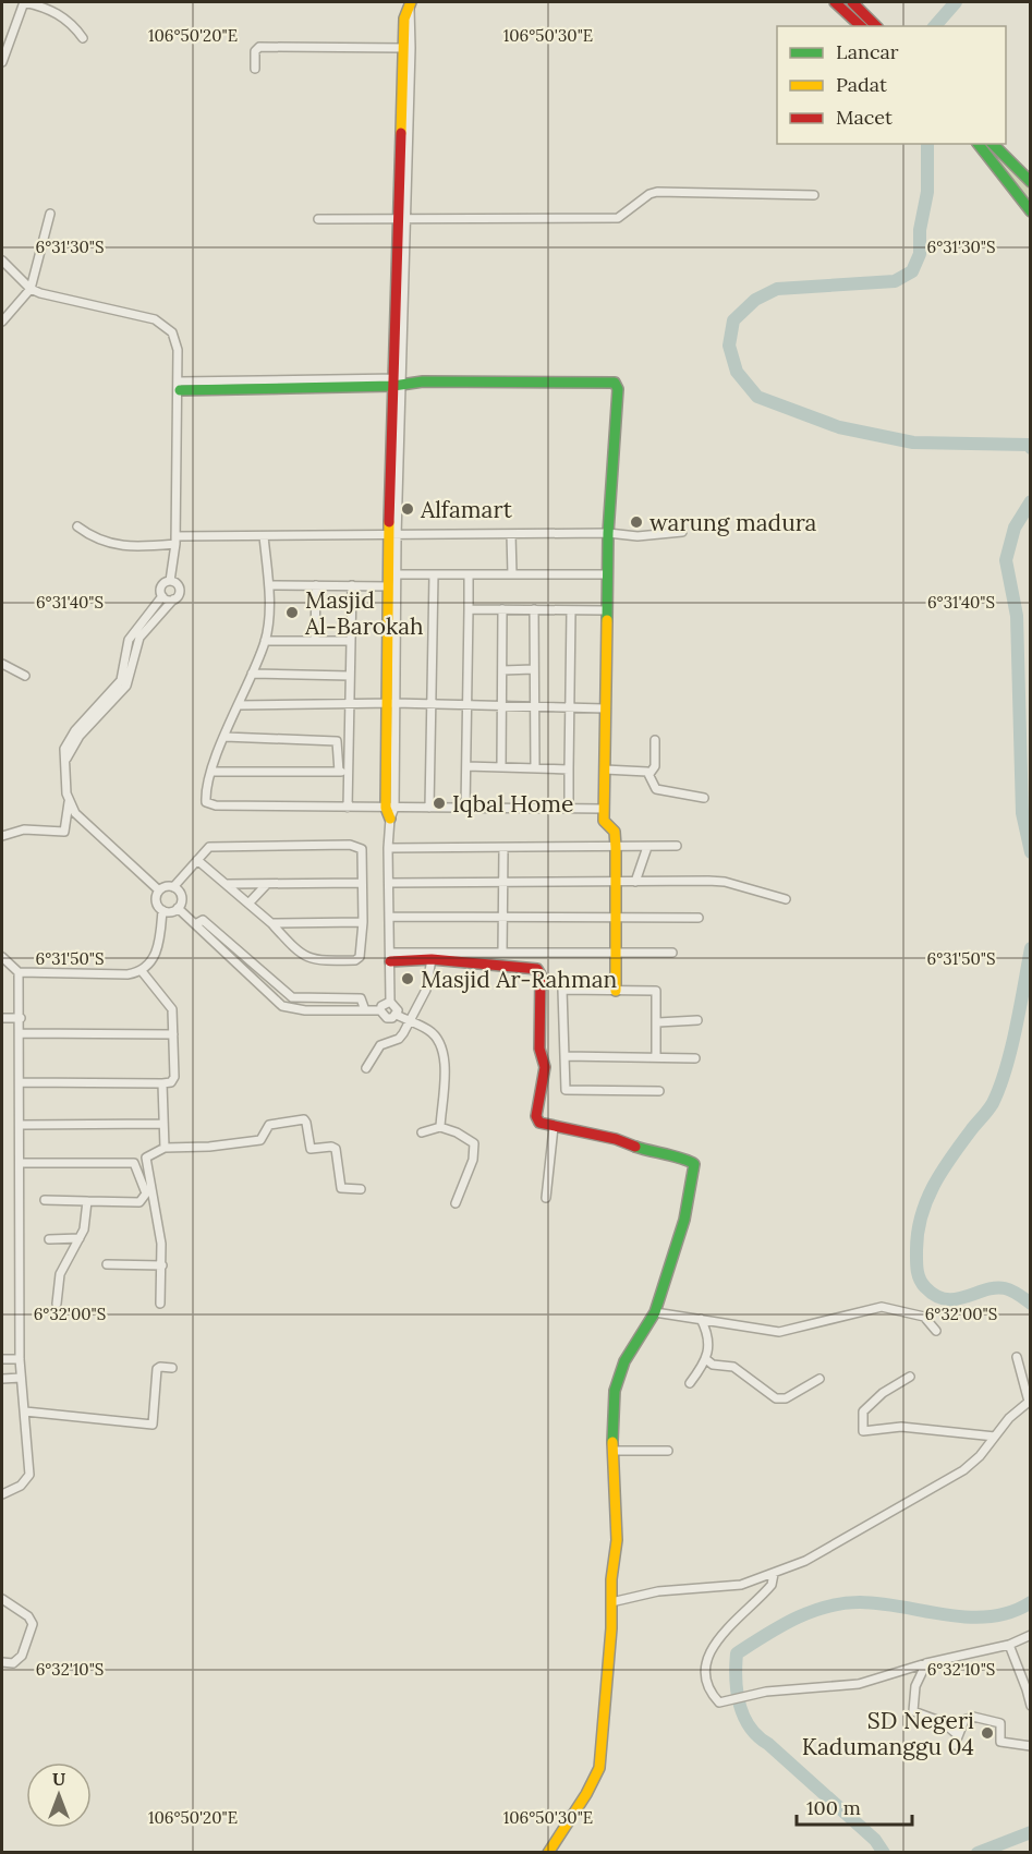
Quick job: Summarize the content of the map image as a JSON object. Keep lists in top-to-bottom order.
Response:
{
  "places": [
    "Alfamart",
    "warung madura",
    "Masjid Al-Barokah",
    "Iqbal Home",
    "Masjid Ar-Rahman",
    "SD Negeri Kadumanggu 04"
  ],
  "legend": ["Lancar", "Padat", "Macet"],
  "scale_bar": "100 m",
  "north": "top",
  "coordinates": [
    "106°50'20\"E",
    "106°50'30\"E",
    "6°31'30\"S",
    "6°31'40\"S",
    "6°31'50\"S",
    "6°32'00\"S",
    "6°32'10\"S"
  ]
}
